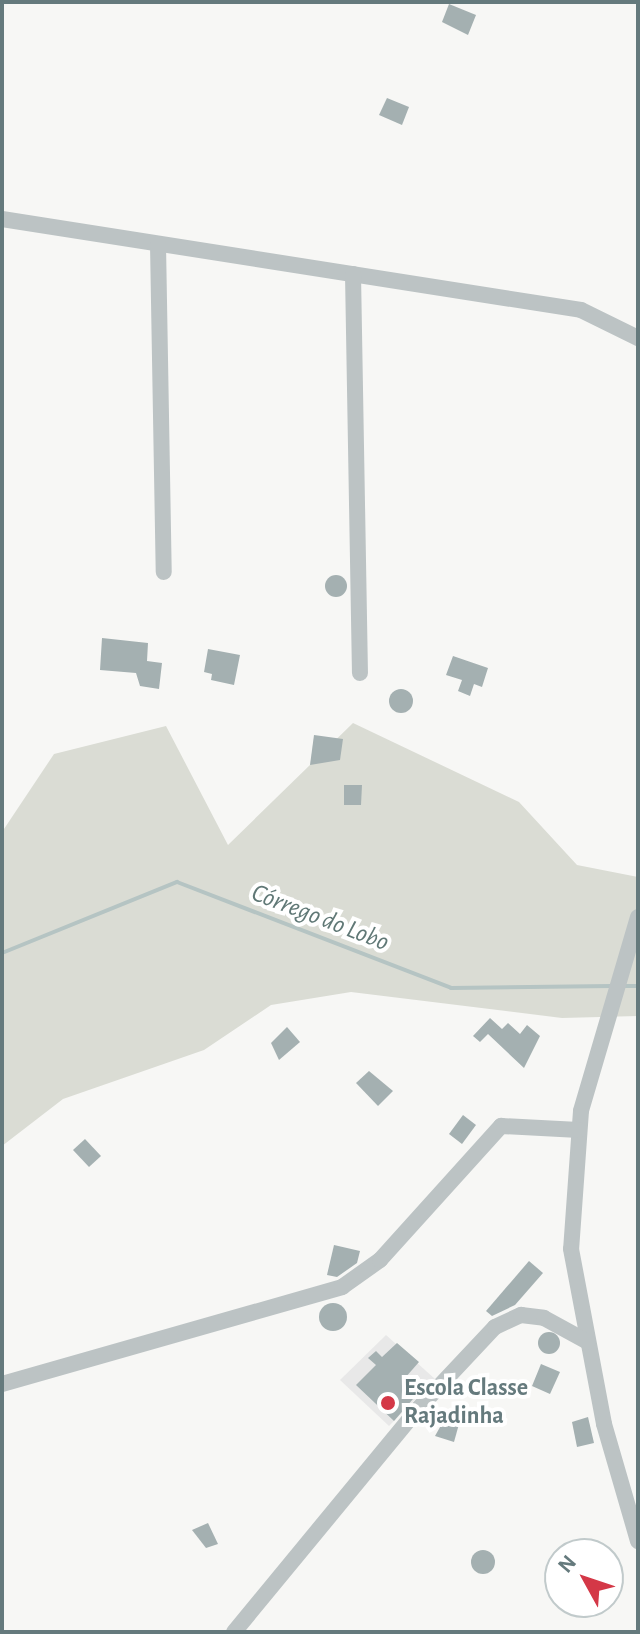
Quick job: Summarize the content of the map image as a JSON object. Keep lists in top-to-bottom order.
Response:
{
  "water": ["Córrego do Lobo"],
  "places": ["Escola Classe Rajadinha"],
  "north": "top left"
}
